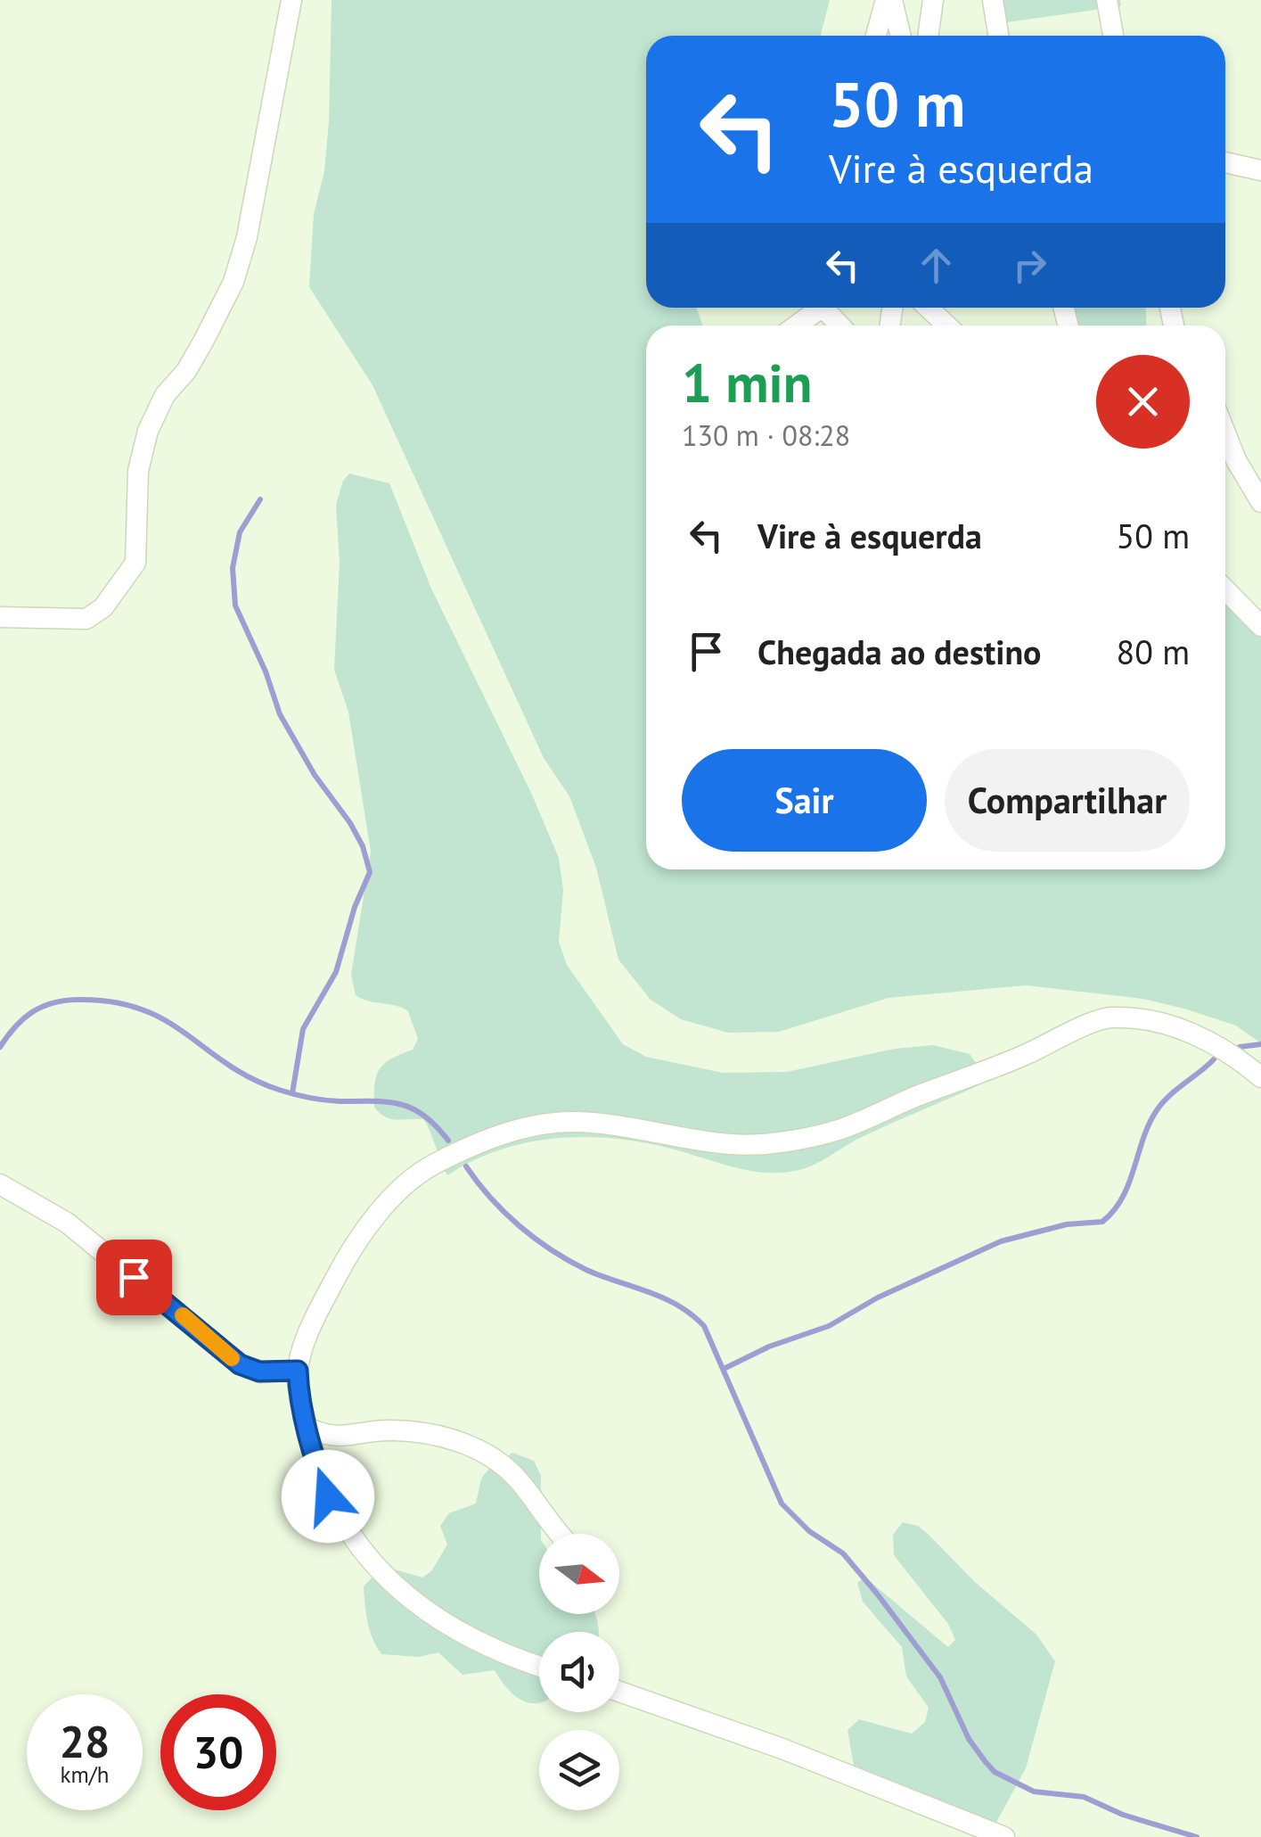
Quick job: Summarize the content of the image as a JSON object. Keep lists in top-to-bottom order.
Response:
{
  "north": "right",
  "page": {
    "turn": ["50 m", "Vire à esquerda"],
    "heading": ["1 min", "130 m · 08:28"],
    "list": [
      {
        "name": "Vire à esquerda",
        "value": "50 m"
      },
      {
        "name": "Chegada ao destino",
        "value": "80 m"
      }
    ],
    "buttons": ["Sair", "Compartilhar"],
    "speed": "28 km/h",
    "limit": "30"
  }
}
